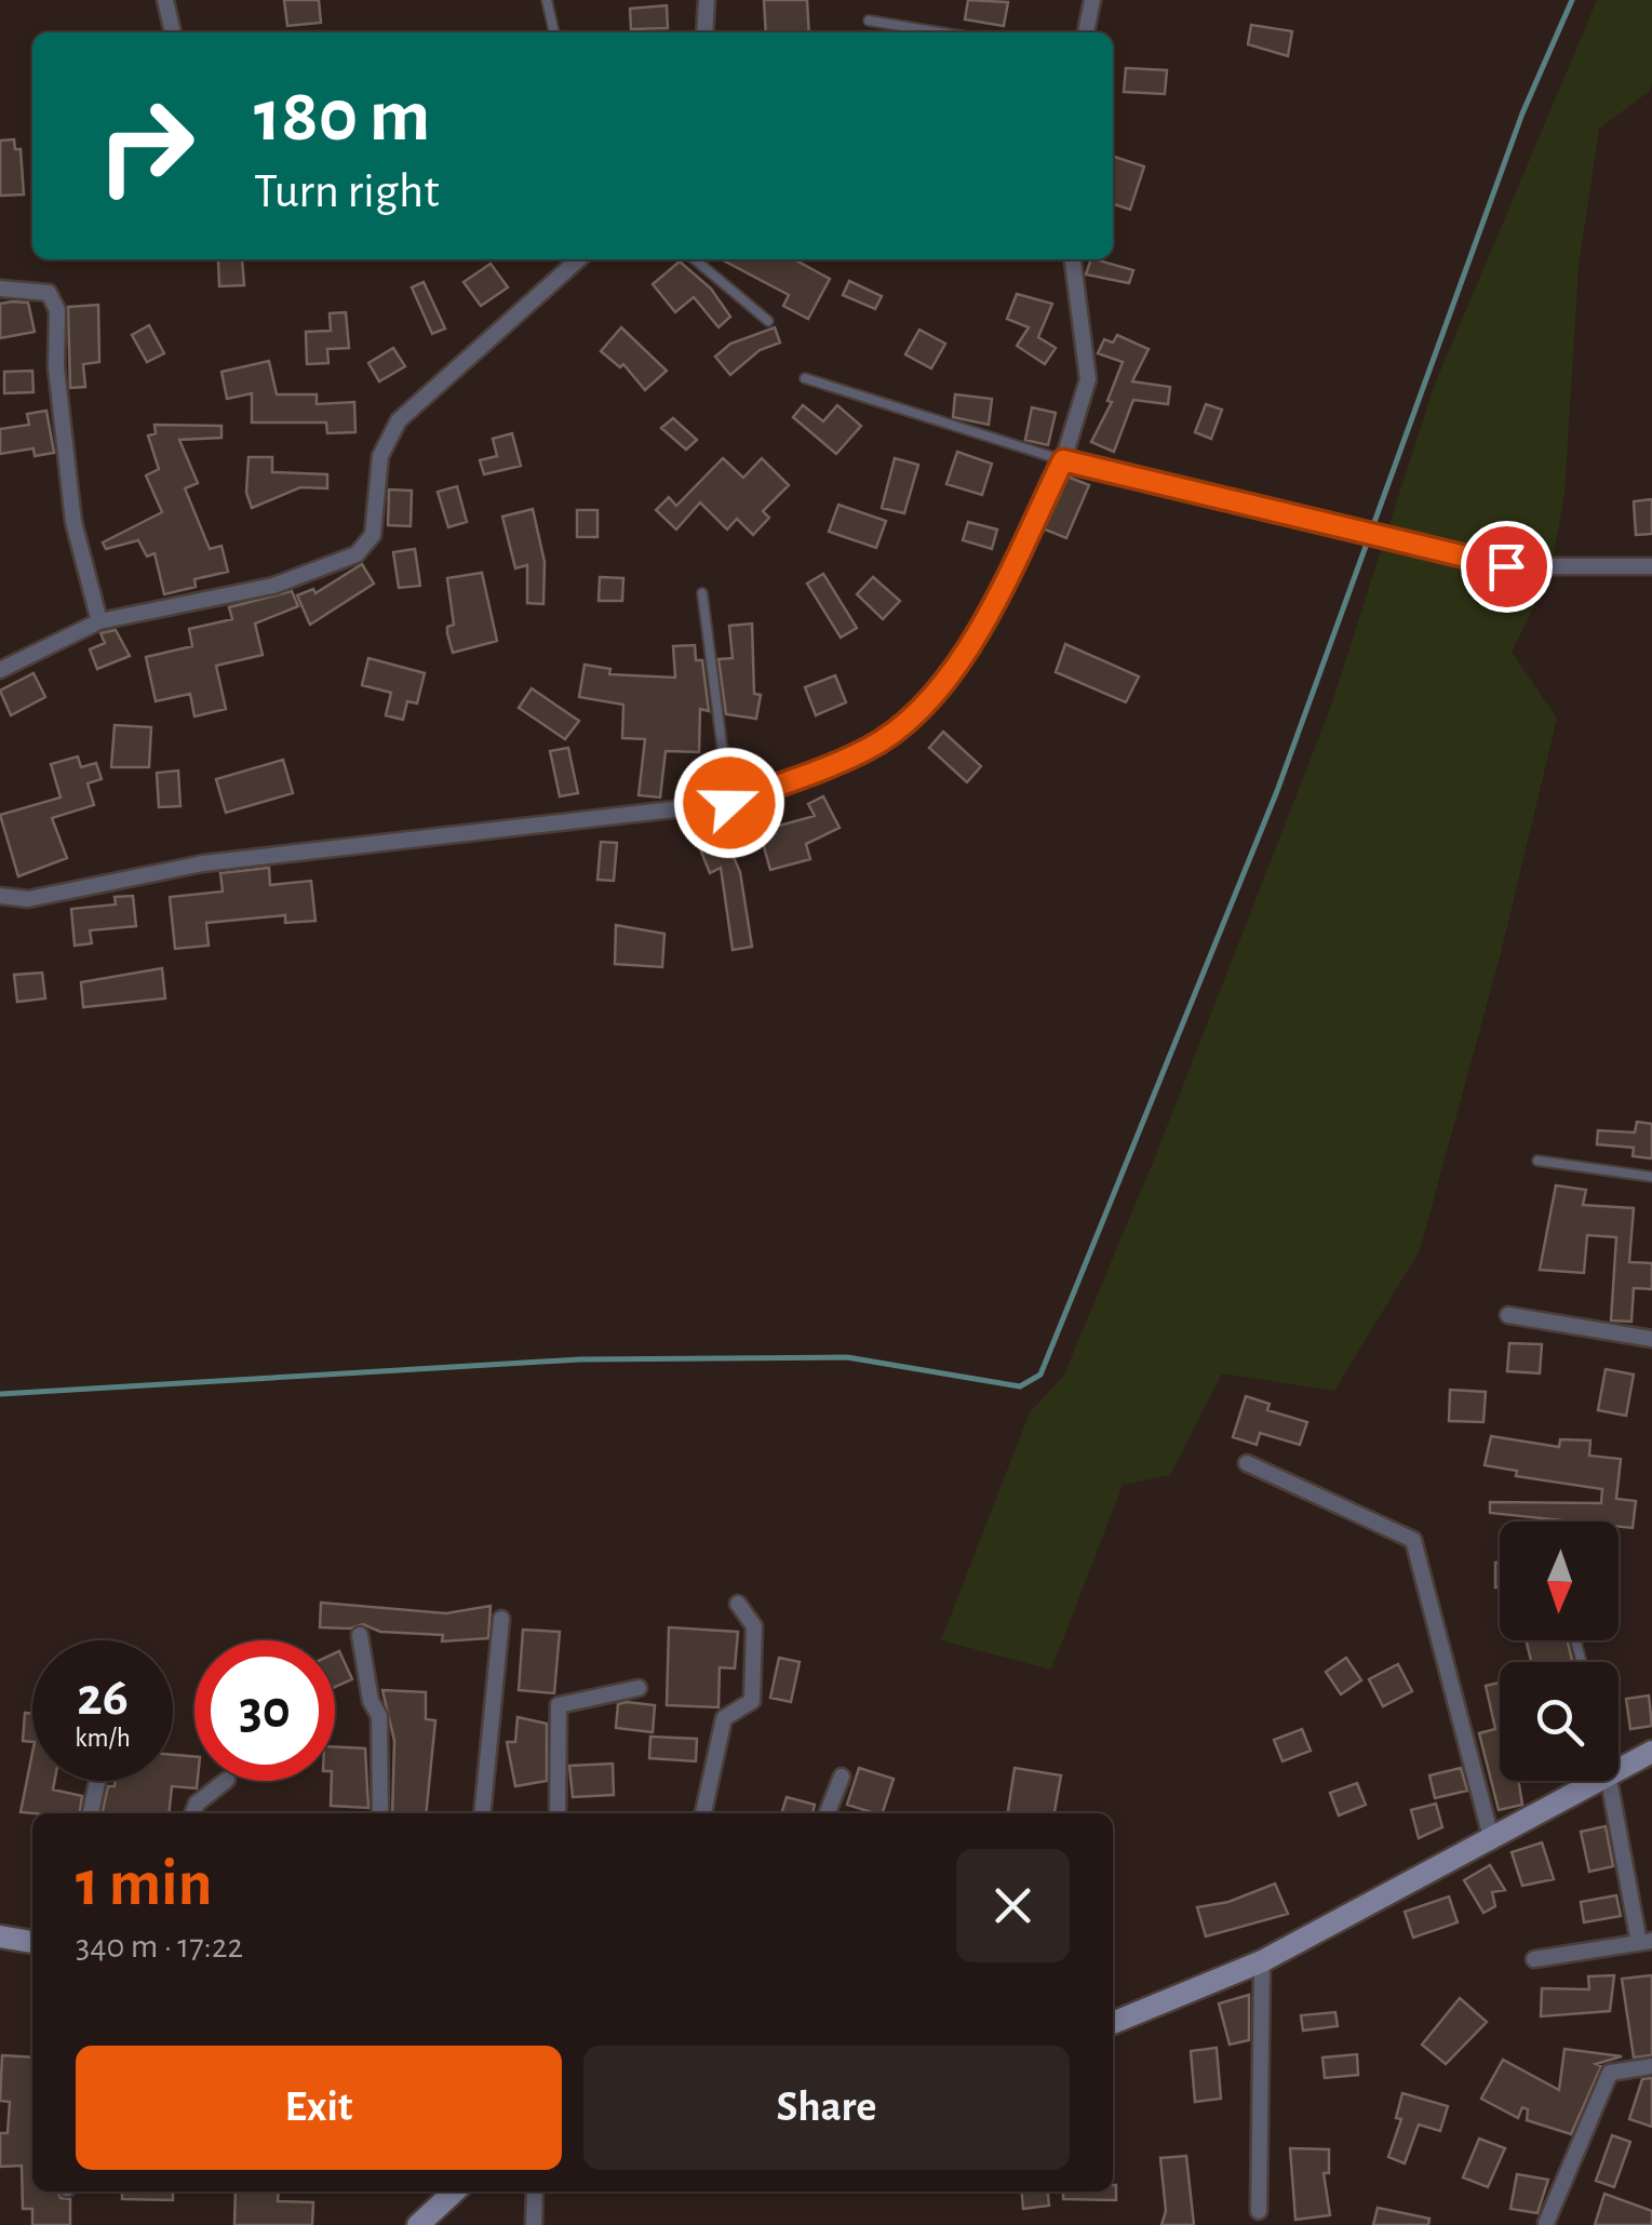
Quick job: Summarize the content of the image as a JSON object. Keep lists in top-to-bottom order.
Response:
{
  "north": "bottom",
  "page": {
    "turn": ["180 m", "Turn right"],
    "speed": "26 km/h",
    "limit": "30",
    "heading": ["1 min", "340 m · 17:22"],
    "buttons": ["Exit", "Share"]
  }
}
